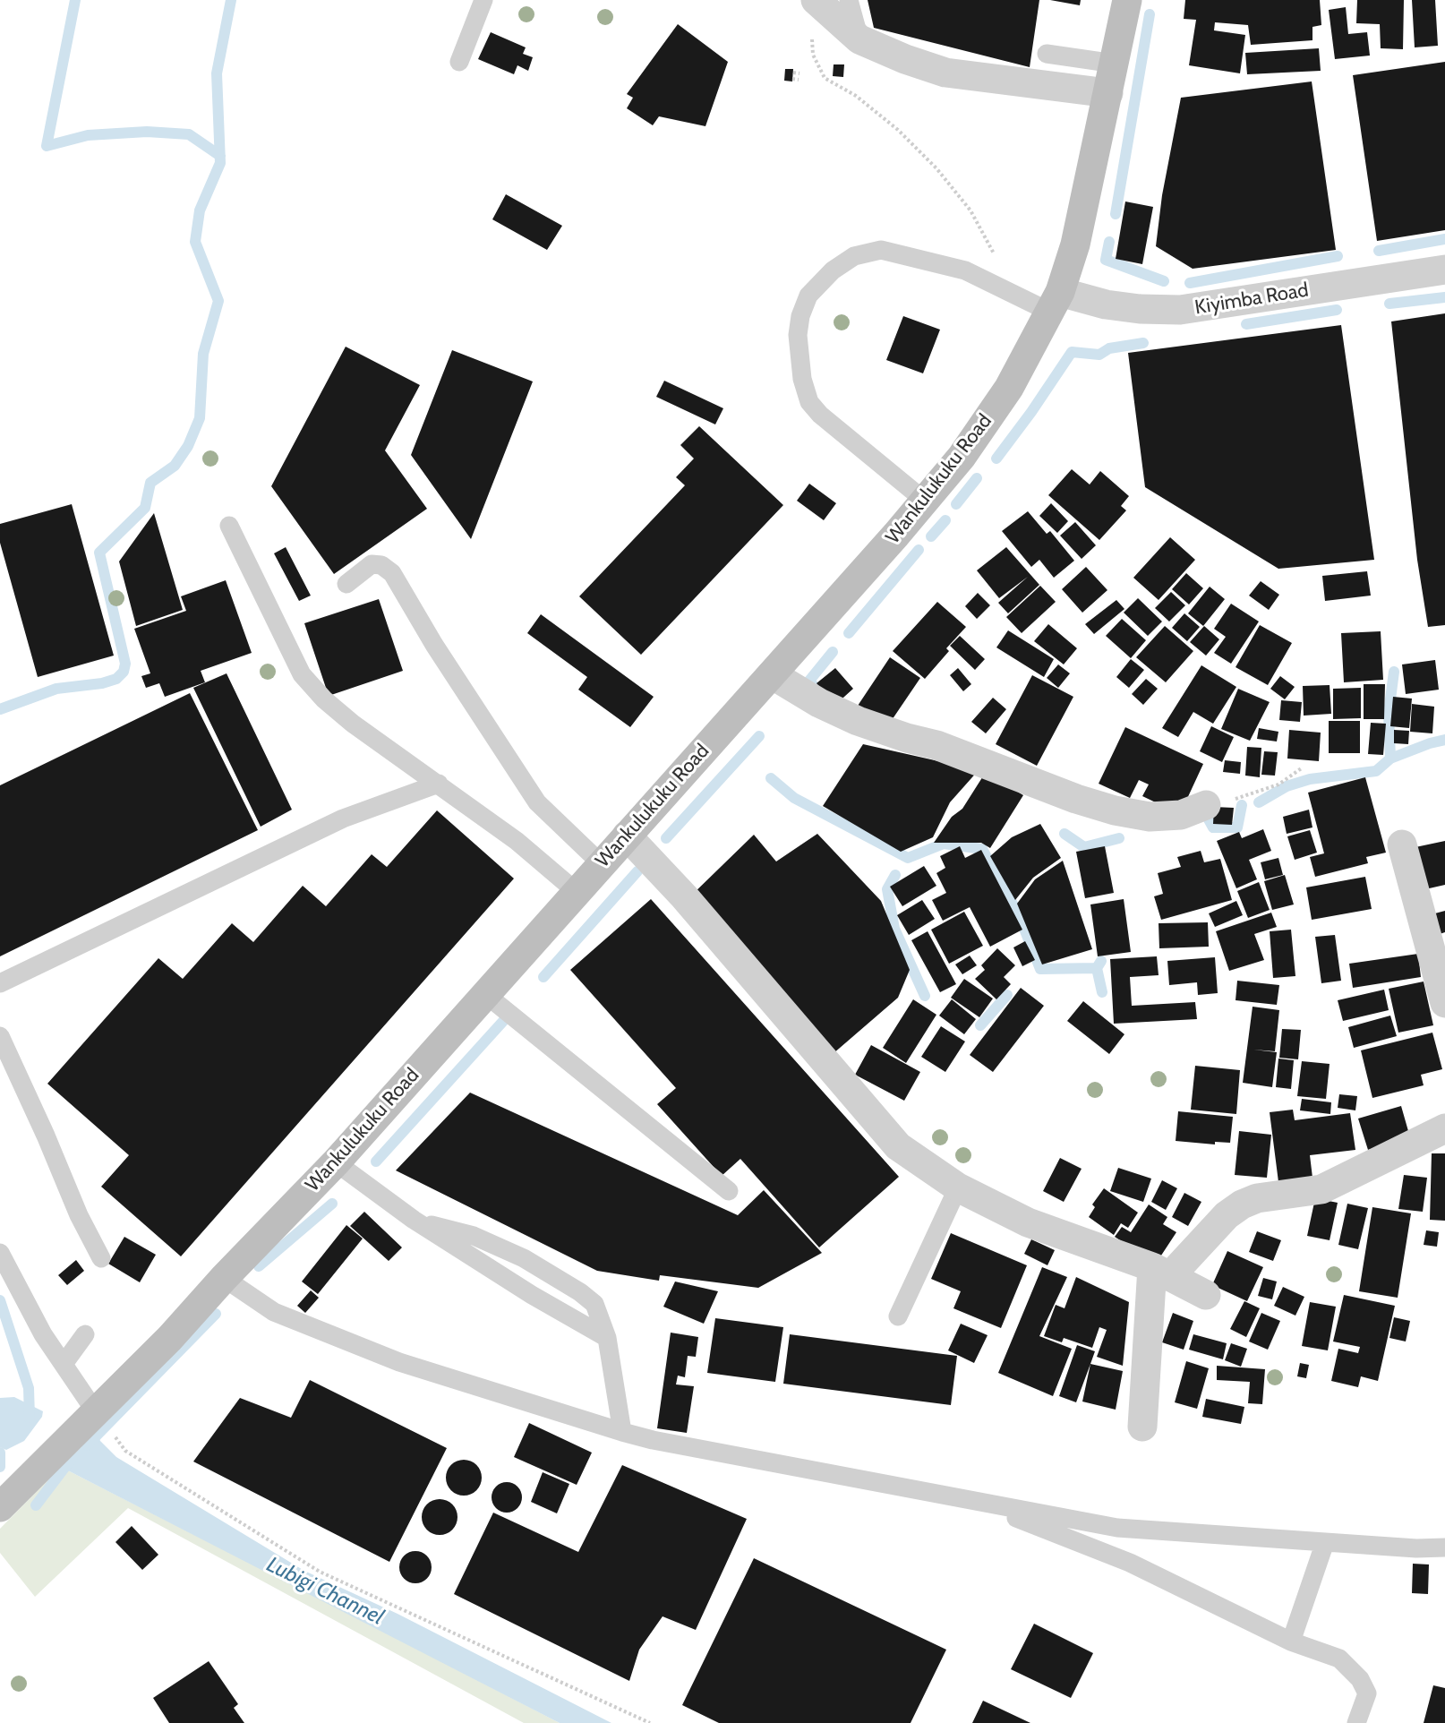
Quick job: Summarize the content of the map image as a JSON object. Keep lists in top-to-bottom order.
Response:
{
  "streets": {
    "main road": ["Wankulukuku Road"],
    "street": ["Kiyimba Road"]
  },
  "crossings": [
    ["Kiyimba Road", "Wankulukuku Road"]
  ],
  "water": ["Lubigi Channel"]
}
